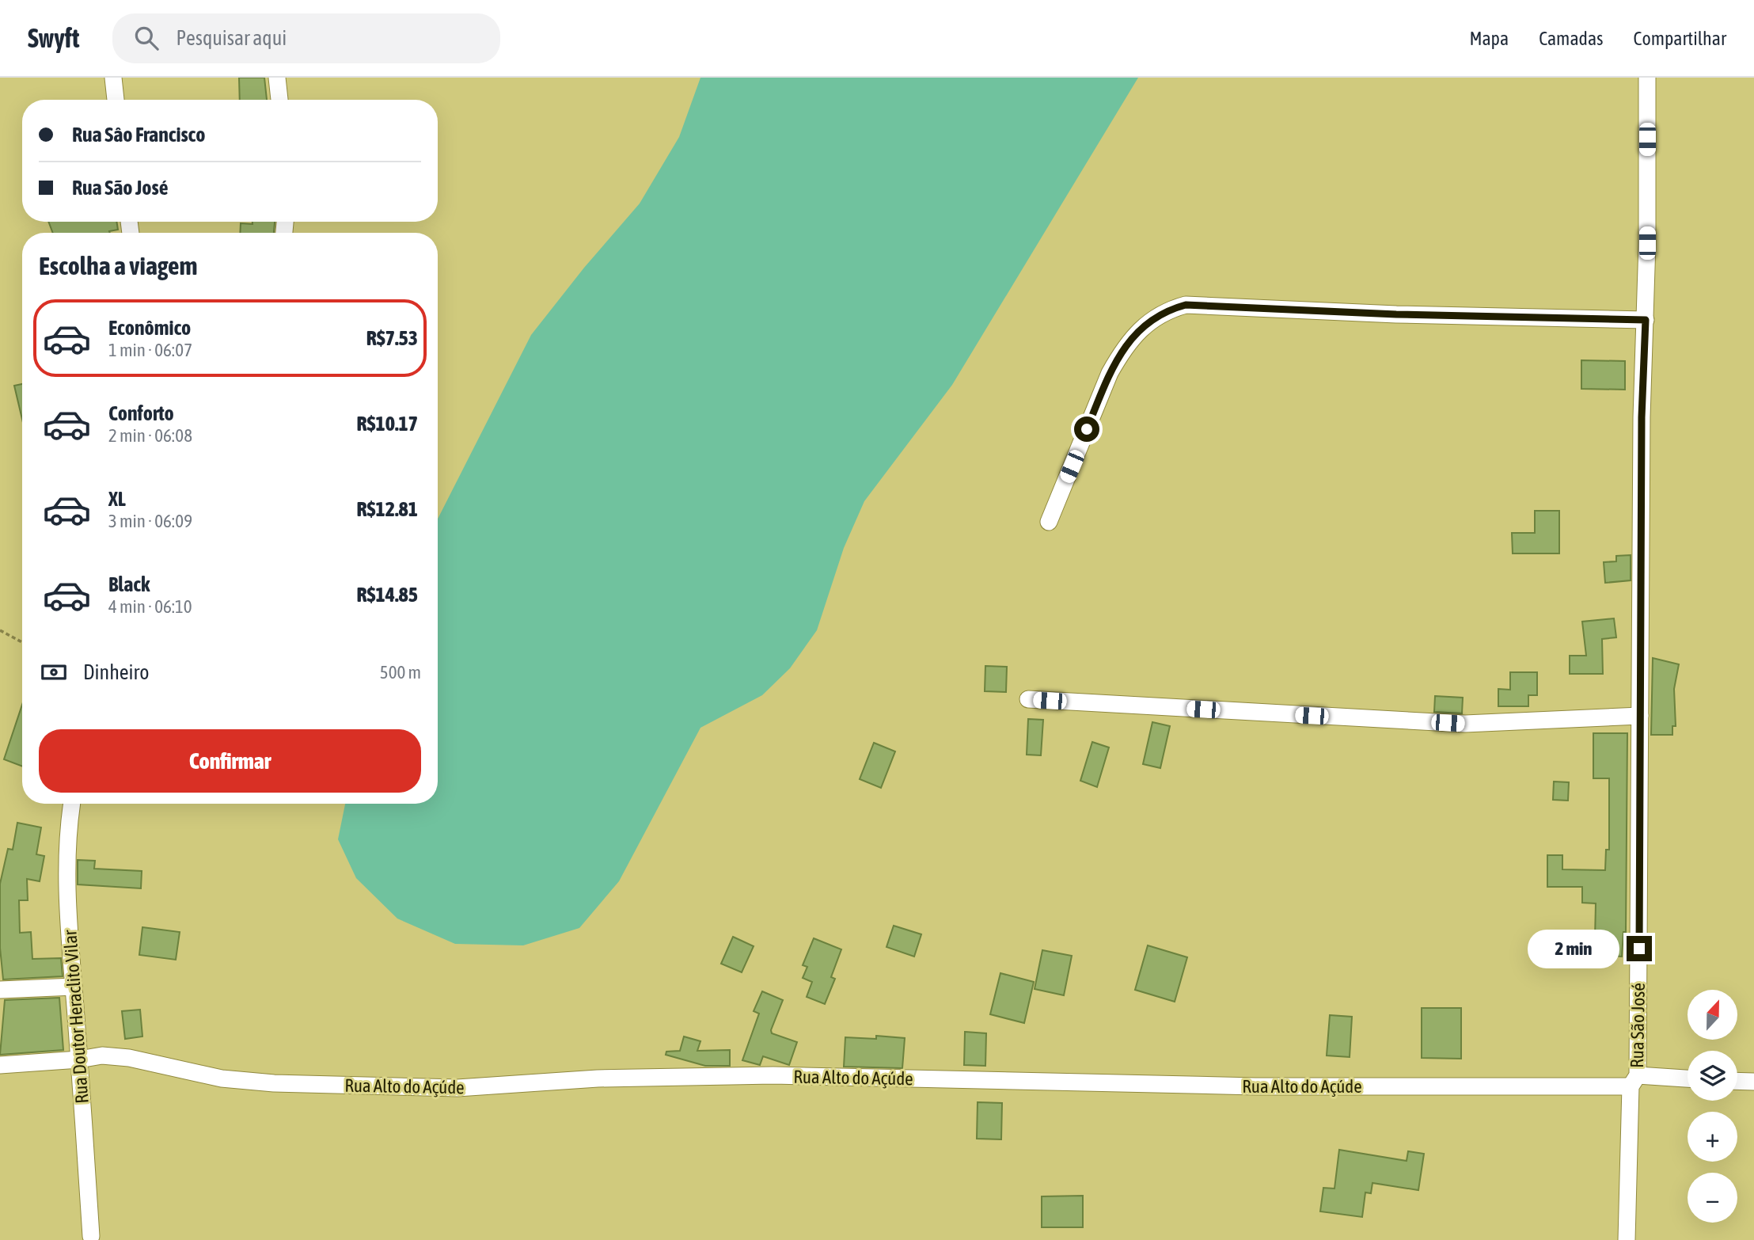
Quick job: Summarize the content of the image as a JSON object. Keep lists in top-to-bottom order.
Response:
{
  "streets": {
    "street": ["Rua Doutor Heraclito Vilar", "Rua São José", "Rua Alto do Açúde"]
  },
  "crossings": [
    ["Rua Doutor Heraclito Vilar", "Rua Alto do Açúde"],
    ["Rua São José", "Rua Alto do Açúde"]
  ],
  "north": "top",
  "page": {
    "header": "Swyft",
    "search": "Pesquisar aqui",
    "nav": ["Mapa", "Camadas", "Compartilhar"],
    "banner": ["Rua Sâo Francisco", "Rua São José"],
    "heading": "Escolha a viagem",
    "list": [
      {
        "name": "Econômico",
        "note": "1 min · 06:07",
        "value": "R$7.53"
      },
      {
        "name": "Conforto",
        "note": "2 min · 06:08",
        "value": "R$10.17"
      },
      {
        "name": "XL",
        "note": "3 min · 06:09",
        "value": "R$12.81"
      },
      {
        "name": "Black",
        "note": "4 min · 06:10",
        "value": "R$14.85"
      }
    ],
    "pay": ["Dinheiro", "500 m"],
    "buttons": "Confirmar",
    "bubble": "2 min",
    "map_buttons": ["+", "−"]
  }
}
